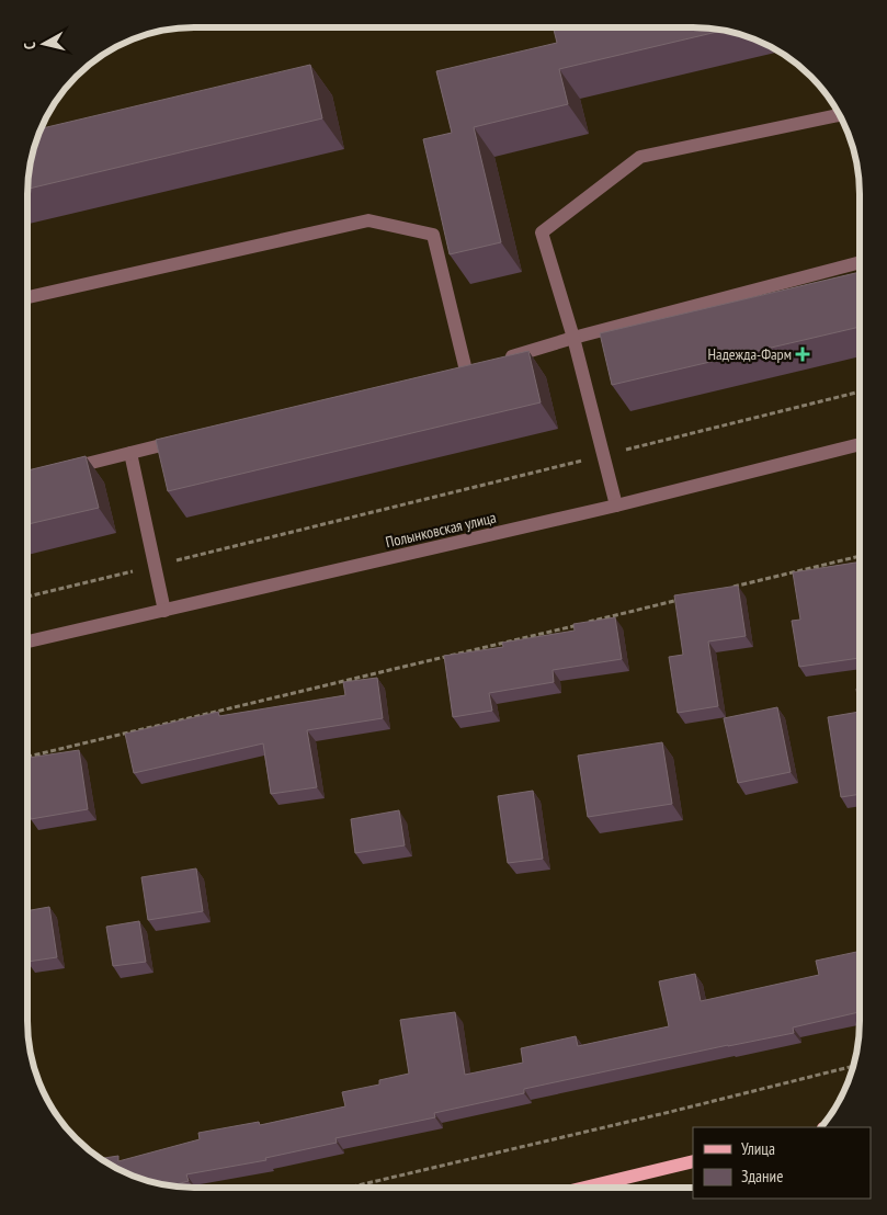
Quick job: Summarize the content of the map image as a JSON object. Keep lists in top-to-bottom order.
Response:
{
  "streets": {
    "street": ["Полынковская улица"]
  },
  "places": {
    "health": ["Надежда-Фарм"]
  },
  "legend": ["Улица", "Здание"],
  "north": "left"
}
